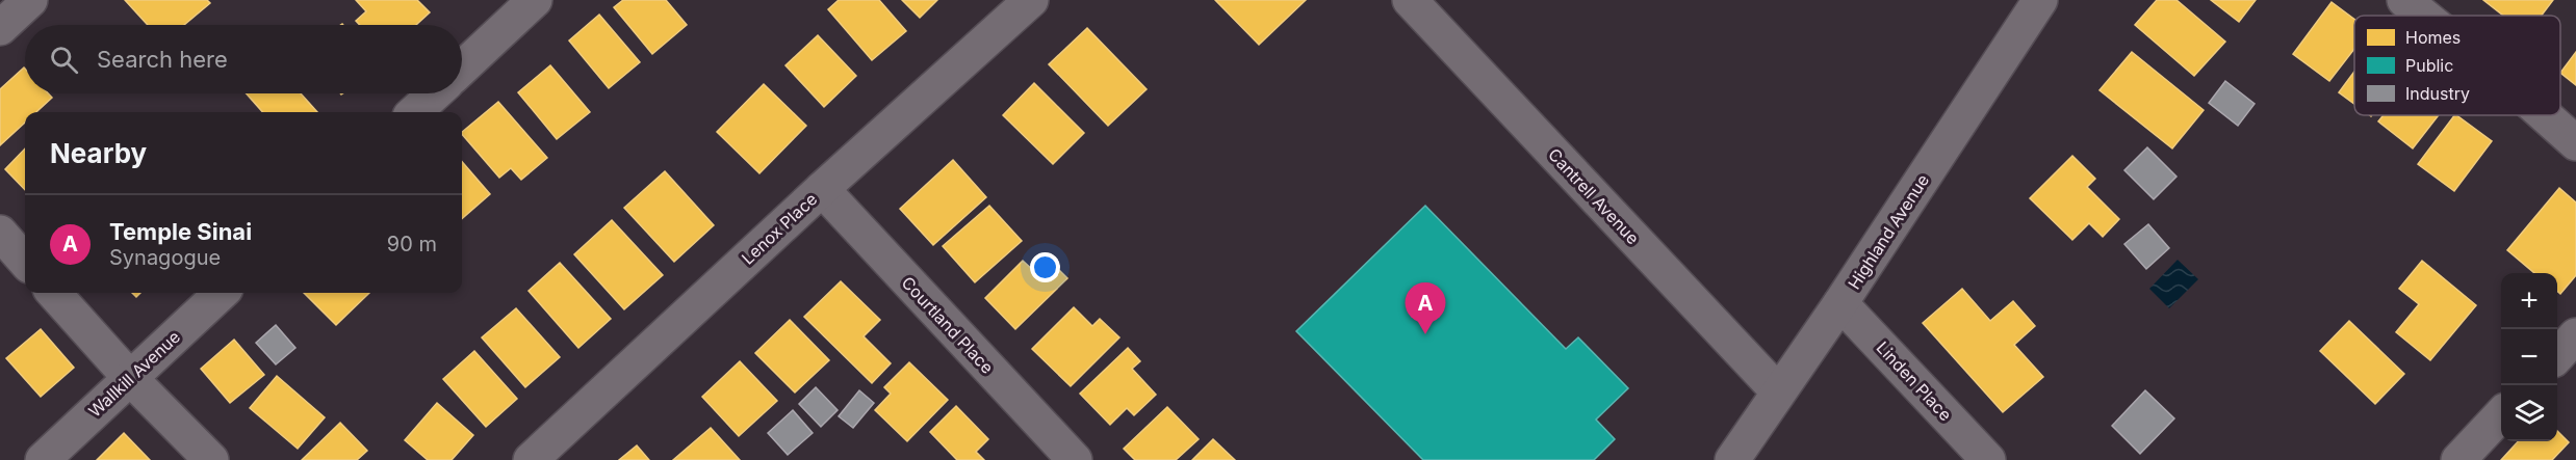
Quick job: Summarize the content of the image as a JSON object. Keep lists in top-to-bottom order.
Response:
{
  "streets": {
    "street": [
      "Cantrell Avenue",
      "Lenox Place",
      "Highland Avenue",
      "Courtland Place",
      "Wallkill Avenue",
      "Linden Place"
    ]
  },
  "crossings": [
    ["Cantrell Avenue", "Highland Avenue"],
    ["Lenox Place", "Courtland Place"],
    ["Highland Avenue", "Linden Place"]
  ],
  "legend": ["Homes", "Public", "Industry"],
  "page": {
    "search": "Search here",
    "heading": "Nearby",
    "list": [
      {
        "mark": "A",
        "name": "Temple Sinai",
        "note": "Synagogue",
        "value": "90 m"
      }
    ],
    "map_buttons": ["+", "−"],
    "pins": "A"
  }
}
